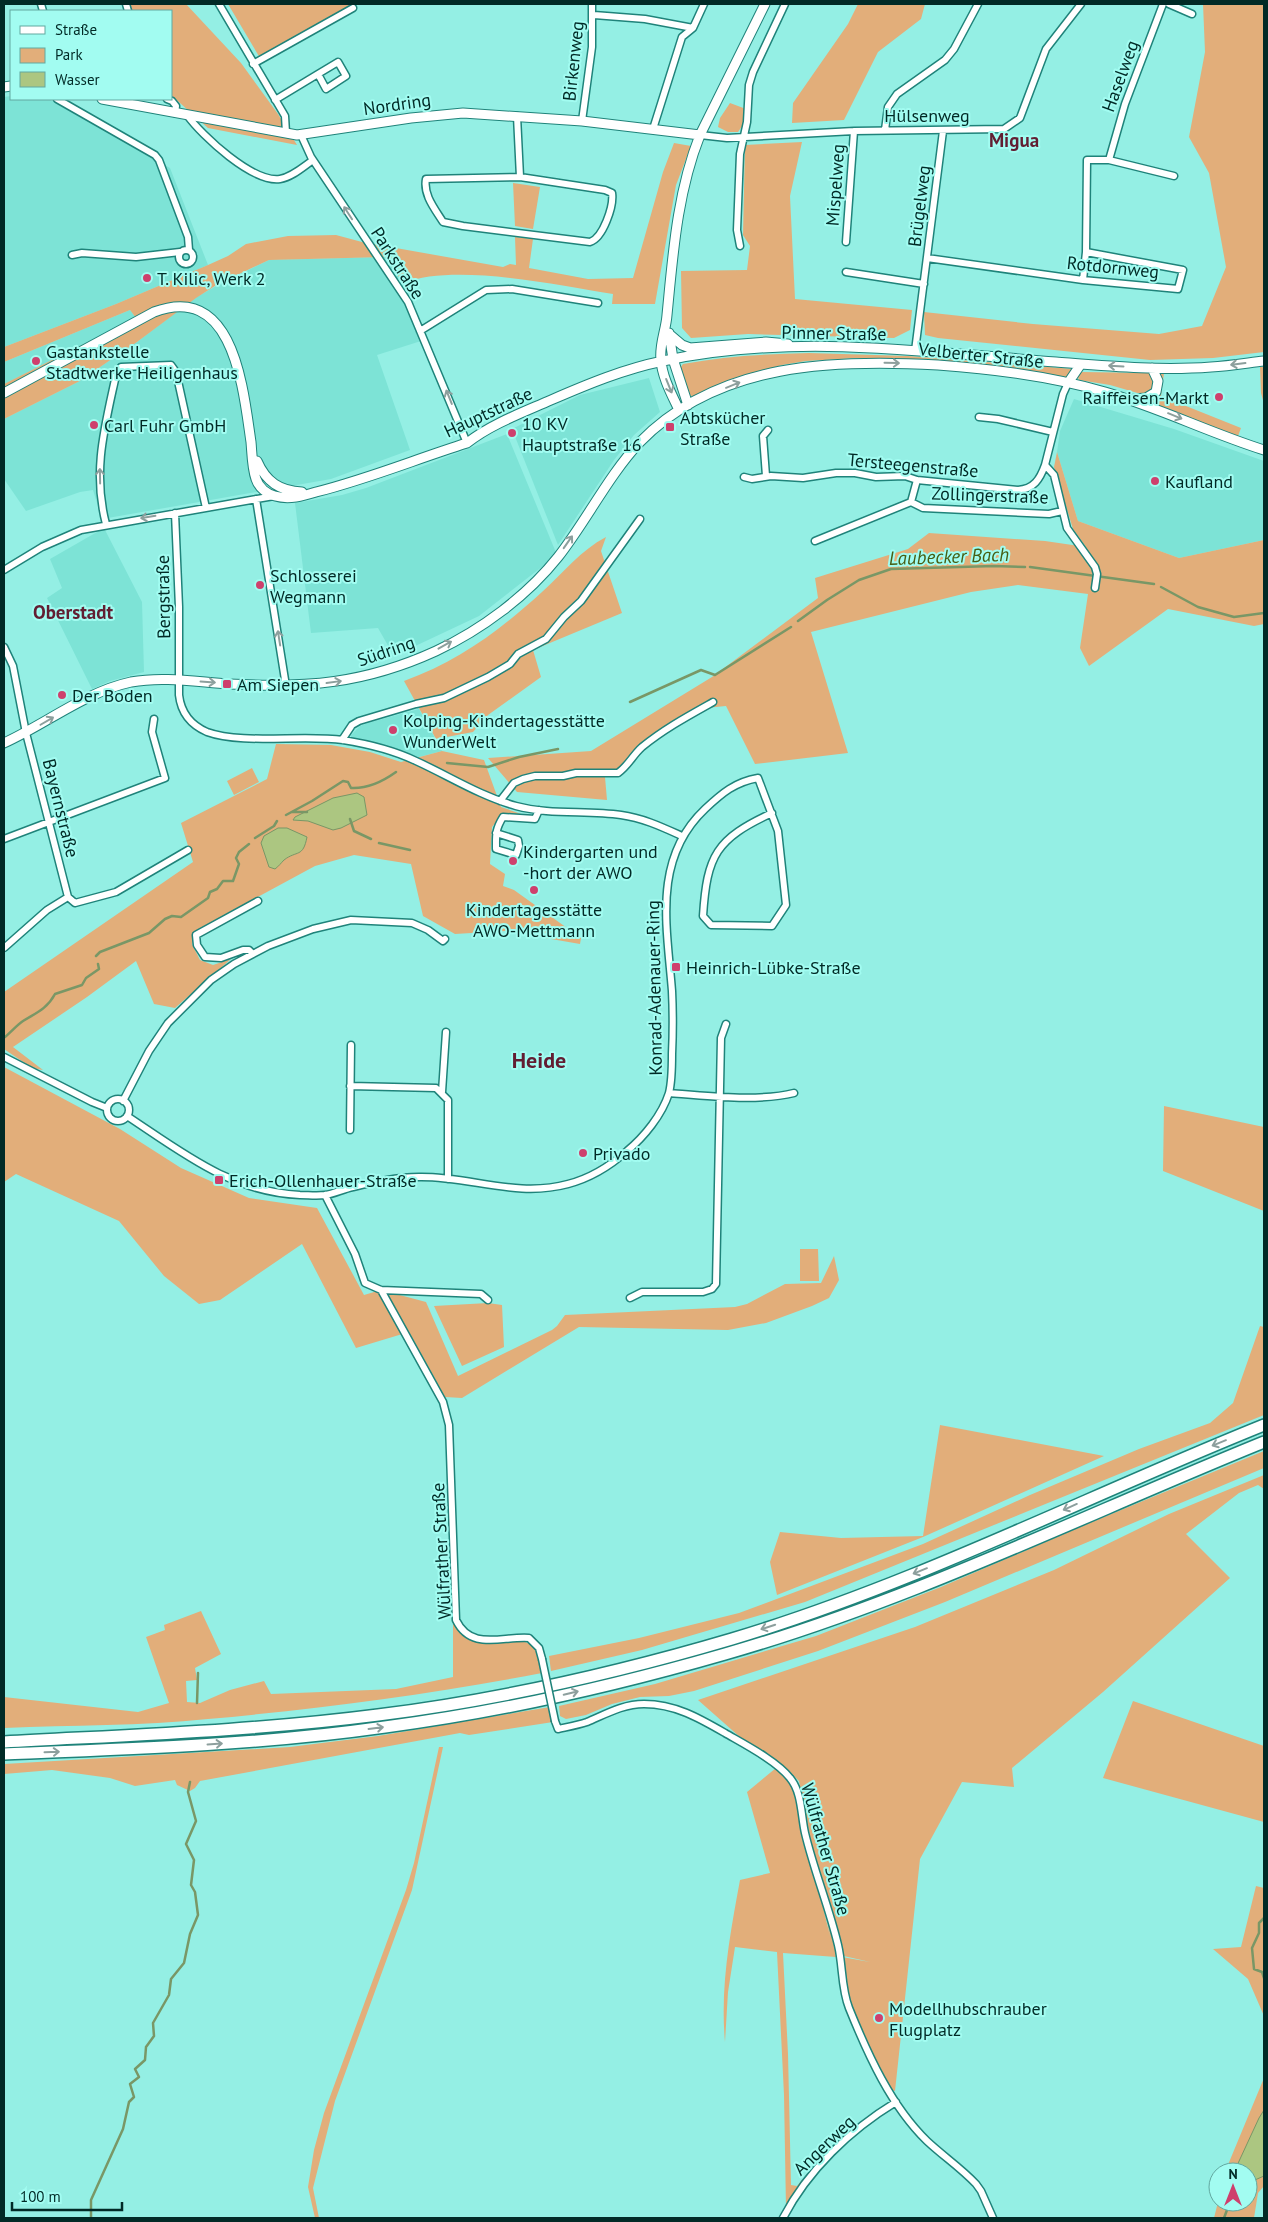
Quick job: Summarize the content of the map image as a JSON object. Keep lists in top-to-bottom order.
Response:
{
  "streets": {
    "street": [
      "Birkenweg",
      "Haselweg",
      "Nordring",
      "Hülsenweg",
      "Mispelweg",
      "Brügelweg",
      "Parkstraße",
      "Rotdornweg",
      "Pinner Straße",
      "Velberter Straße",
      "Hauptstraße",
      "Tersteegenstraße",
      "Zollingerstraße",
      "Bergstraße",
      "Südring",
      "Bayernstraße",
      "Konrad-Adenauer-Ring",
      "Wülfrather Straße",
      "Angerweg"
    ]
  },
  "crossings": [
    ["Birkenweg", "Nordring"],
    ["Nordring", "Hülsenweg"],
    ["Nordring", "Parkstraße"],
    ["Hülsenweg", "Mispelweg"],
    ["Hülsenweg", "Brügelweg"],
    ["Brügelweg", "Rotdornweg"],
    ["Brügelweg", "Pinner Straße"],
    ["Parkstraße", "Hauptstraße"],
    ["Pinner Straße", "Hauptstraße"],
    ["Velberter Straße", "Südring"],
    ["Hauptstraße", "Bergstraße"],
    ["Tersteegenstraße", "Zollingerstraße"],
    ["Bergstraße", "Südring"],
    ["Bergstraße", "Konrad-Adenauer-Ring"],
    ["Südring", "Bayernstraße"],
    ["Konrad-Adenauer-Ring", "Wülfrather Straße"],
    ["Wülfrather Straße", "Angerweg"]
  ],
  "one_way": ["Parkstraße"],
  "districts": ["Migua", "Oberstadt", "Heide"],
  "water": ["Laubecker Bach"],
  "places": {
    "other": [
      "T. Kilic, Werk 2",
      "Gastankstelle Stadtwerke Heiligenhaus",
      "Raiffeisen-Markt",
      "Carl Fuhr GmbH",
      "10 KV Hauptstraße 16",
      "Kaufland",
      "Schlosserei Wegmann",
      "Der Boden",
      "Kolping-Kindertagesstätte WunderWelt",
      "Kindergarten und -hort der AWO",
      "Kindertagesstätte AWO-Mettmann",
      "Privado",
      "Modellhubschrauber Flugplatz"
    ],
    "transit": [
      "Abtskücher Straße",
      "Am Siepen",
      "Heinrich-Lübke-Straße",
      "Erich-Ollenhauer-Straße"
    ]
  },
  "legend": ["Straße", "Park", "Wasser"],
  "scale_bar": "100 m",
  "north": "top"
}
